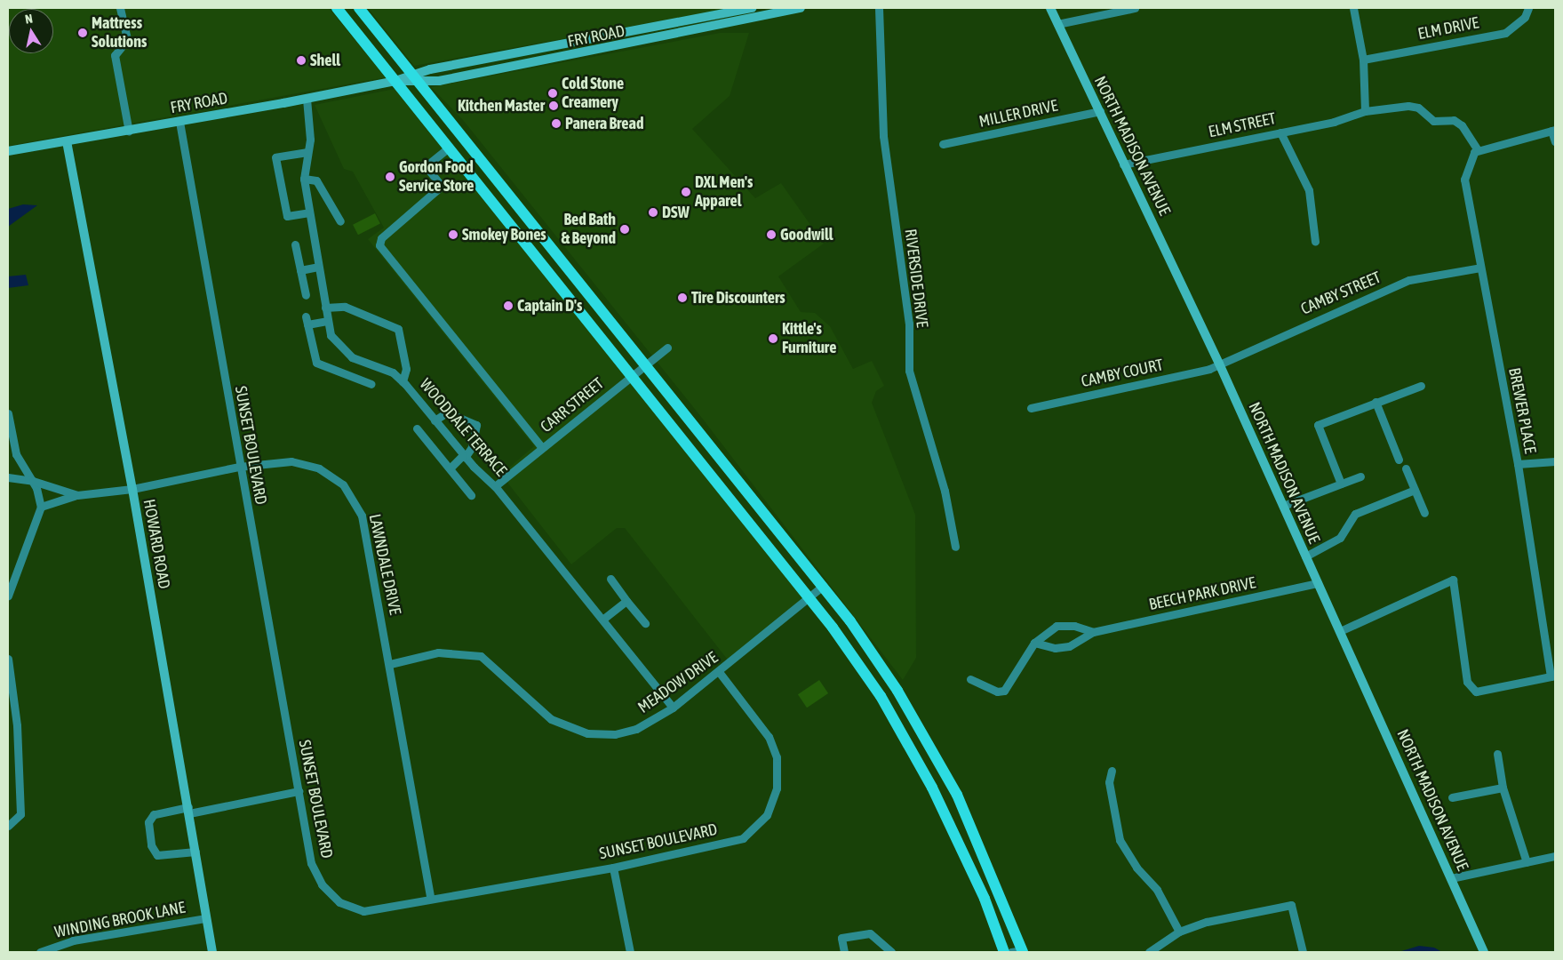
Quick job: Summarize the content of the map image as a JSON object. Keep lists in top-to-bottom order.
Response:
{
  "streets": {
    "street": [
      "ELM DRIVE",
      "FRY ROAD",
      "MILLER DRIVE",
      "ELM STREET",
      "NORTH MADISON AVENUE",
      "RIVERSIDE DRIVE",
      "CAMBY STREET",
      "CAMBY COURT",
      "CARR STREET",
      "BREWER PLACE",
      "WOODDALE TERRACE",
      "SUNSET BOULEVARD",
      "HOWARD ROAD",
      "LAWNDALE DRIVE",
      "BEECH PARK DRIVE",
      "MEADOW DRIVE",
      "WINDING BROOK LANE"
    ]
  },
  "crossings": [
    ["FRY ROAD", "WOODDALE TERRACE"],
    ["FRY ROAD", "SUNSET BOULEVARD"],
    ["FRY ROAD", "HOWARD ROAD"],
    ["MILLER DRIVE", "NORTH MADISON AVENUE"],
    ["ELM STREET", "NORTH MADISON AVENUE"],
    ["ELM STREET", "BREWER PLACE"],
    ["NORTH MADISON AVENUE", "CAMBY STREET"],
    ["NORTH MADISON AVENUE", "CAMBY COURT"],
    ["NORTH MADISON AVENUE", "BEECH PARK DRIVE"],
    ["CAMBY STREET", "CAMBY COURT"],
    ["CAMBY STREET", "BREWER PLACE"],
    ["CARR STREET", "WOODDALE TERRACE"],
    ["WOODDALE TERRACE", "MEADOW DRIVE"],
    ["SUNSET BOULEVARD", "LAWNDALE DRIVE"],
    ["SUNSET BOULEVARD", "MEADOW DRIVE"],
    ["HOWARD ROAD", "LAWNDALE DRIVE"],
    ["HOWARD ROAD", "WINDING BROOK LANE"],
    ["LAWNDALE DRIVE", "MEADOW DRIVE"]
  ],
  "places": [
    "Mattress Solutions",
    "Shell",
    "Cold Stone Creamery",
    "Kitchen Master",
    "Panera Bread",
    "Gordon Food Service Store",
    "DXL Men's Apparel",
    "DSW",
    "Bed Bath & Beyond",
    "Smokey Bones",
    "Goodwill",
    "Tire Discounters",
    "Captain D's",
    "Kittle's Furniture"
  ],
  "north": "top"
}
